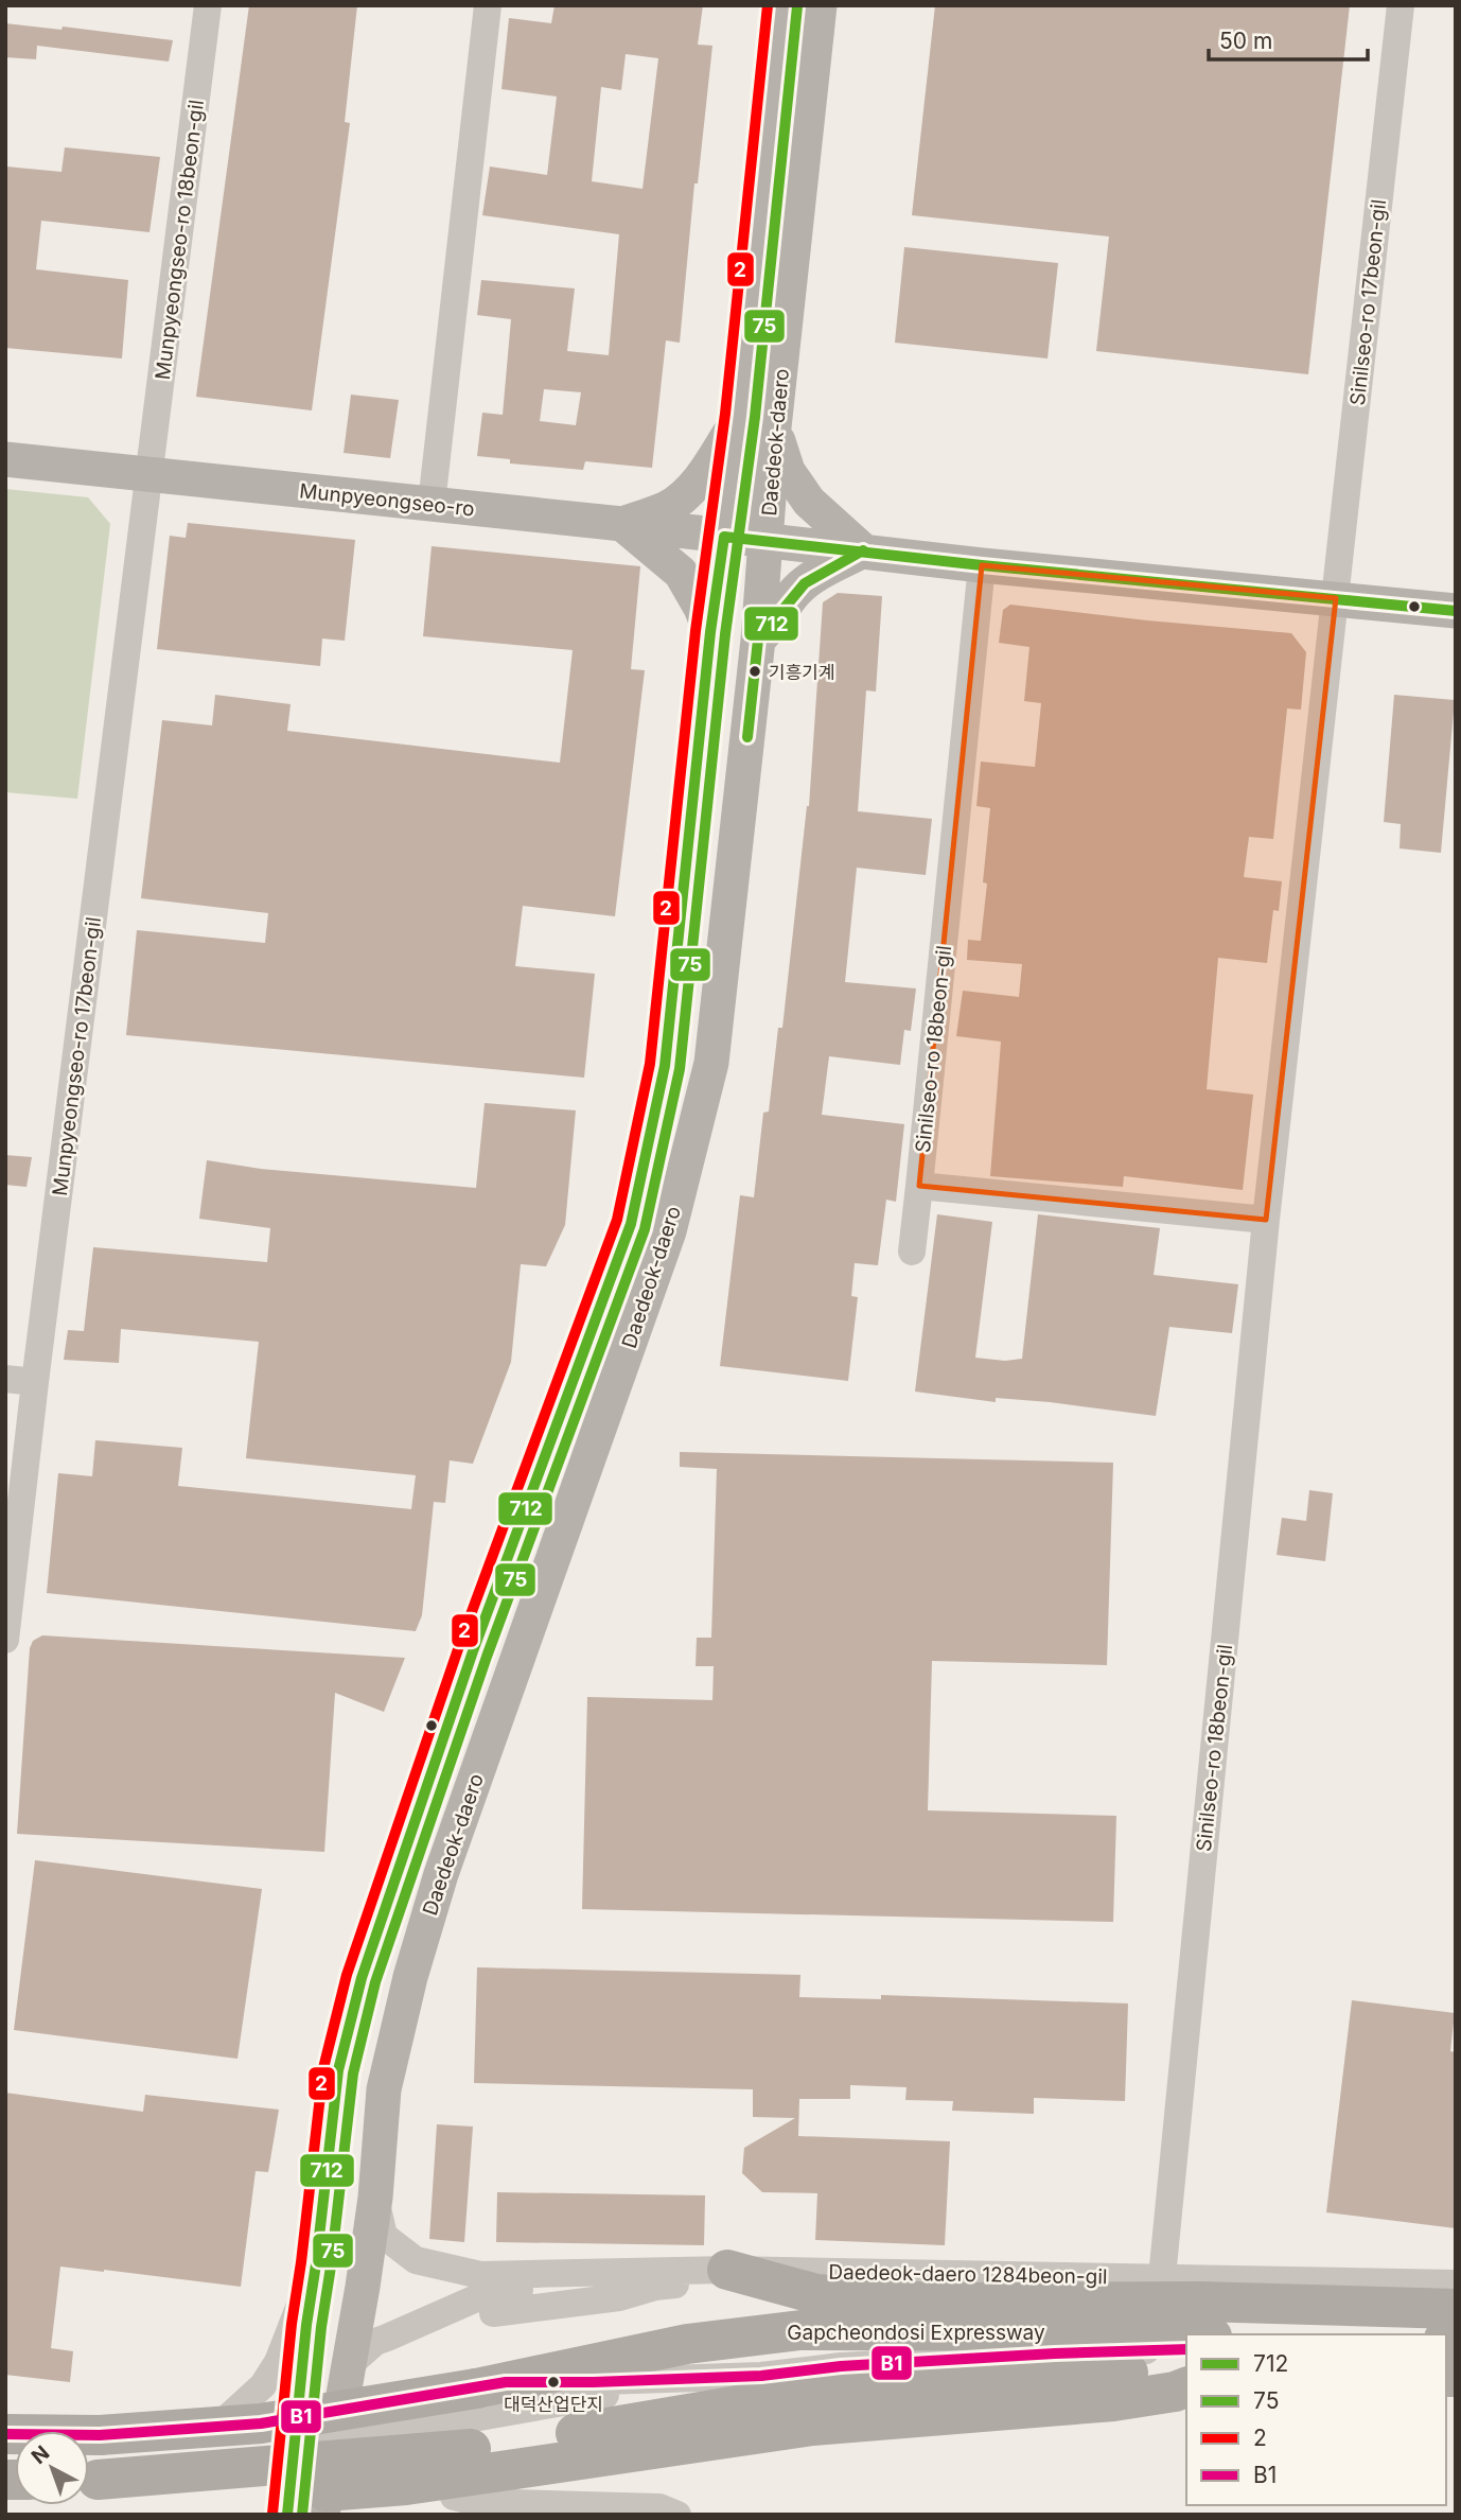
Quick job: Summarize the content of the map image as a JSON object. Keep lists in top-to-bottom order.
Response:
{
  "streets": {
    "highway": ["Gapcheondosi Expressway"],
    "main road": ["Daedeok-daero", "Munpyeongseo-ro"],
    "street": [
      "Munpyeongseo-ro 18beon-gil",
      "Sinilseo-ro 17beon-gil",
      "Sinilseo-ro 18beon-gil",
      "Munpyeongseo-ro 17beon-gil",
      "Daedeok-daero 1284beon-gil"
    ]
  },
  "crossings": [
    ["Munpyeongseo-ro 18beon-gil", "Munpyeongseo-ro"],
    ["Munpyeongseo-ro 18beon-gil", "Munpyeongseo-ro 17beon-gil"],
    ["Sinilseo-ro 17beon-gil", "Munpyeongseo-ro"],
    ["Sinilseo-ro 17beon-gil", "Sinilseo-ro 18beon-gil"],
    ["Daedeok-daero", "Munpyeongseo-ro"],
    ["Daedeok-daero", "Daedeok-daero 1284beon-gil"],
    ["Munpyeongseo-ro", "Sinilseo-ro 18beon-gil"],
    ["Munpyeongseo-ro", "Munpyeongseo-ro 17beon-gil"],
    ["Sinilseo-ro 18beon-gil", "Daedeok-daero 1284beon-gil"]
  ],
  "places": ["기흥기계", "대덕산업단지"],
  "lines": [
    "transit line 2",
    "transit line 75",
    "transit line 712",
    "transit line B1"
  ],
  "legend": [
    "712",
    "75",
    "2",
    "B1"
  ],
  "scale_bar": "50 m",
  "north": "top left"
}
